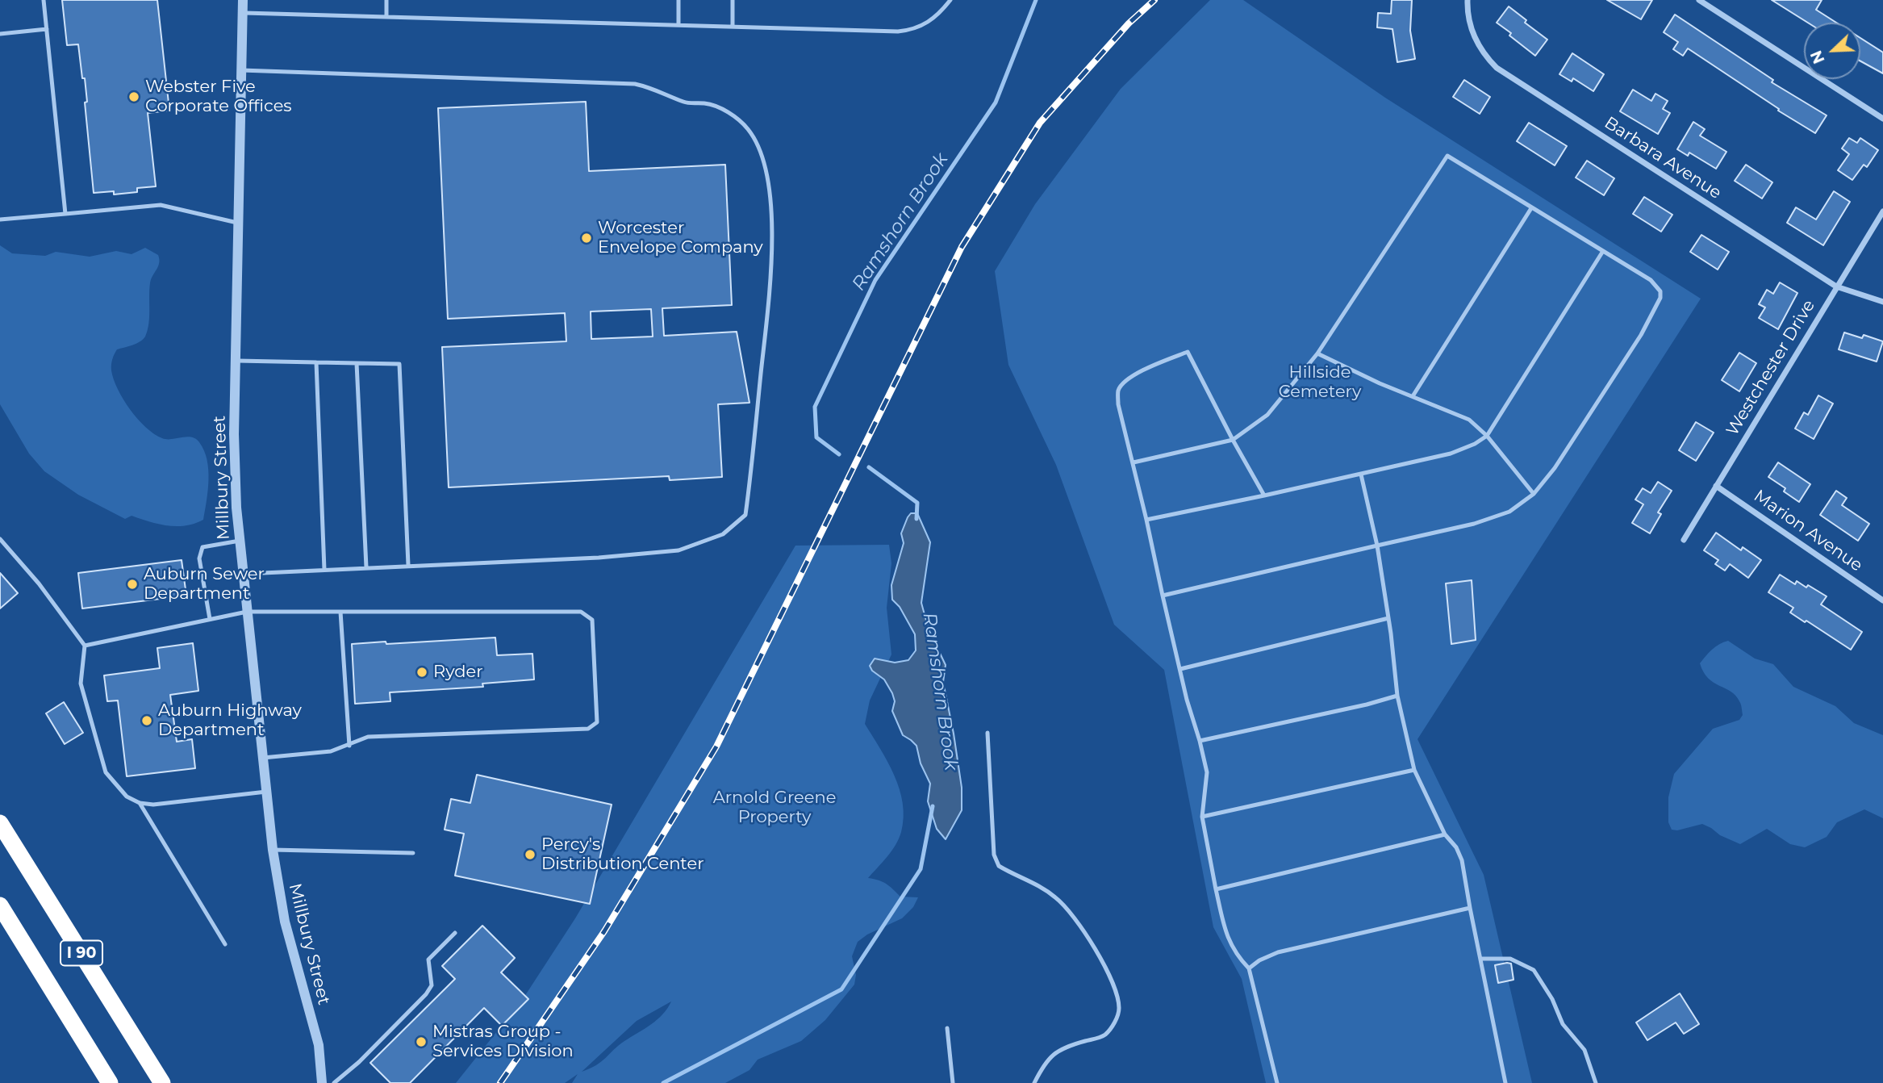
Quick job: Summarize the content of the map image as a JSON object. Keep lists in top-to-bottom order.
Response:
{
  "streets": {
    "highway": ["I 90"],
    "street": [
      "Barbara Avenue",
      "Westchester Drive",
      "Millbury Street",
      "Marion Avenue"
    ]
  },
  "crossings": [
    ["Barbara Avenue", "Westchester Drive"],
    ["Westchester Drive", "Marion Avenue"]
  ],
  "water": ["Ramshorn Brook"],
  "parks": ["Hillside Cemetery", "Arnold Greene Property"],
  "places": [
    "Webster Five Corporate Offices",
    "Worcester Envelope Company",
    "Auburn Sewer Department",
    "Ryder",
    "Auburn Highway Department",
    "Percy's Distribution Center",
    "Mistras Group - Services Division"
  ],
  "north": "bottom left"
}
